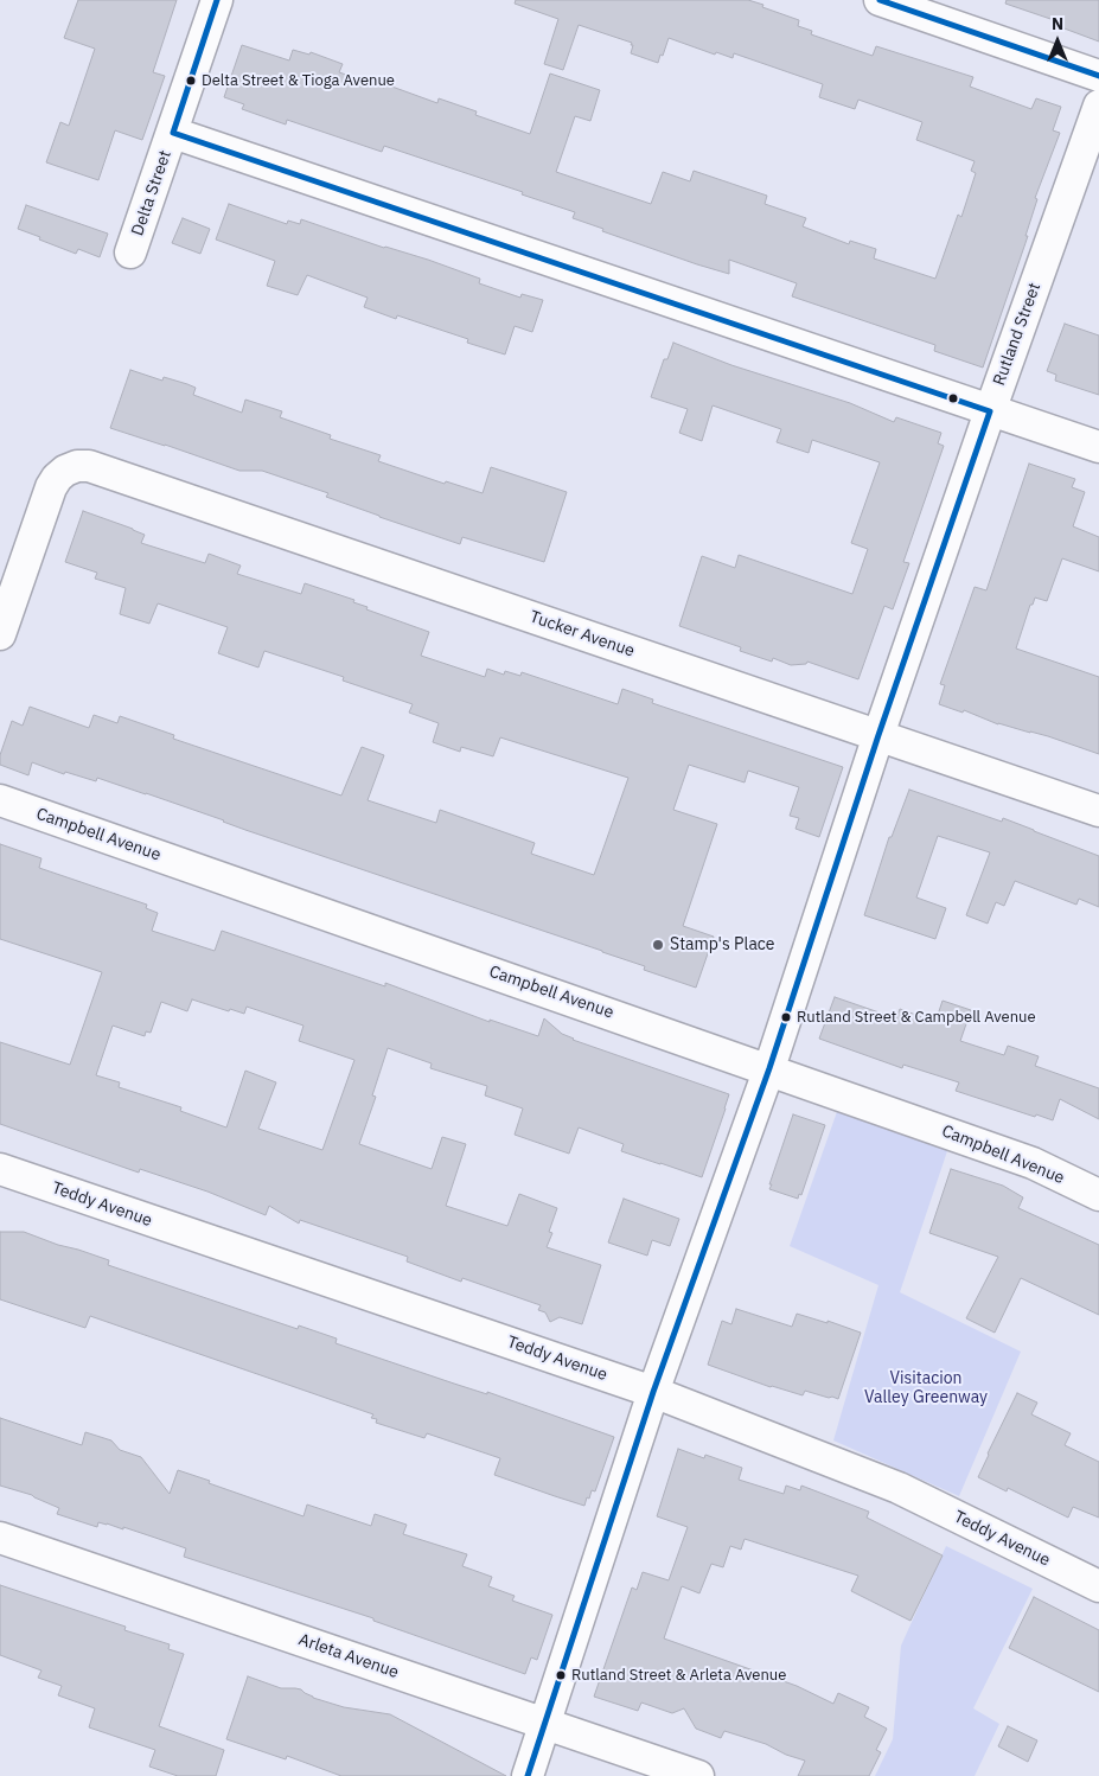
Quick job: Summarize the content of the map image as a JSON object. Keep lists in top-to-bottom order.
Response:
{
  "streets": {
    "street": [
      "Delta Street",
      "Rutland Street",
      "Tucker Avenue",
      "Campbell Avenue",
      "Teddy Avenue",
      "Arleta Avenue"
    ]
  },
  "crossings": [
    ["Rutland Street", "Tucker Avenue"],
    ["Rutland Street", "Campbell Avenue"],
    ["Rutland Street", "Teddy Avenue"],
    ["Rutland Street", "Arleta Avenue"]
  ],
  "parks": ["Visitacion Valley Greenway"],
  "places": [
    "Delta Street & Tioga Avenue",
    "Stamp's Place",
    "Rutland Street & Campbell Avenue",
    "Rutland Street & Arleta Avenue"
  ],
  "north": "top"
}
